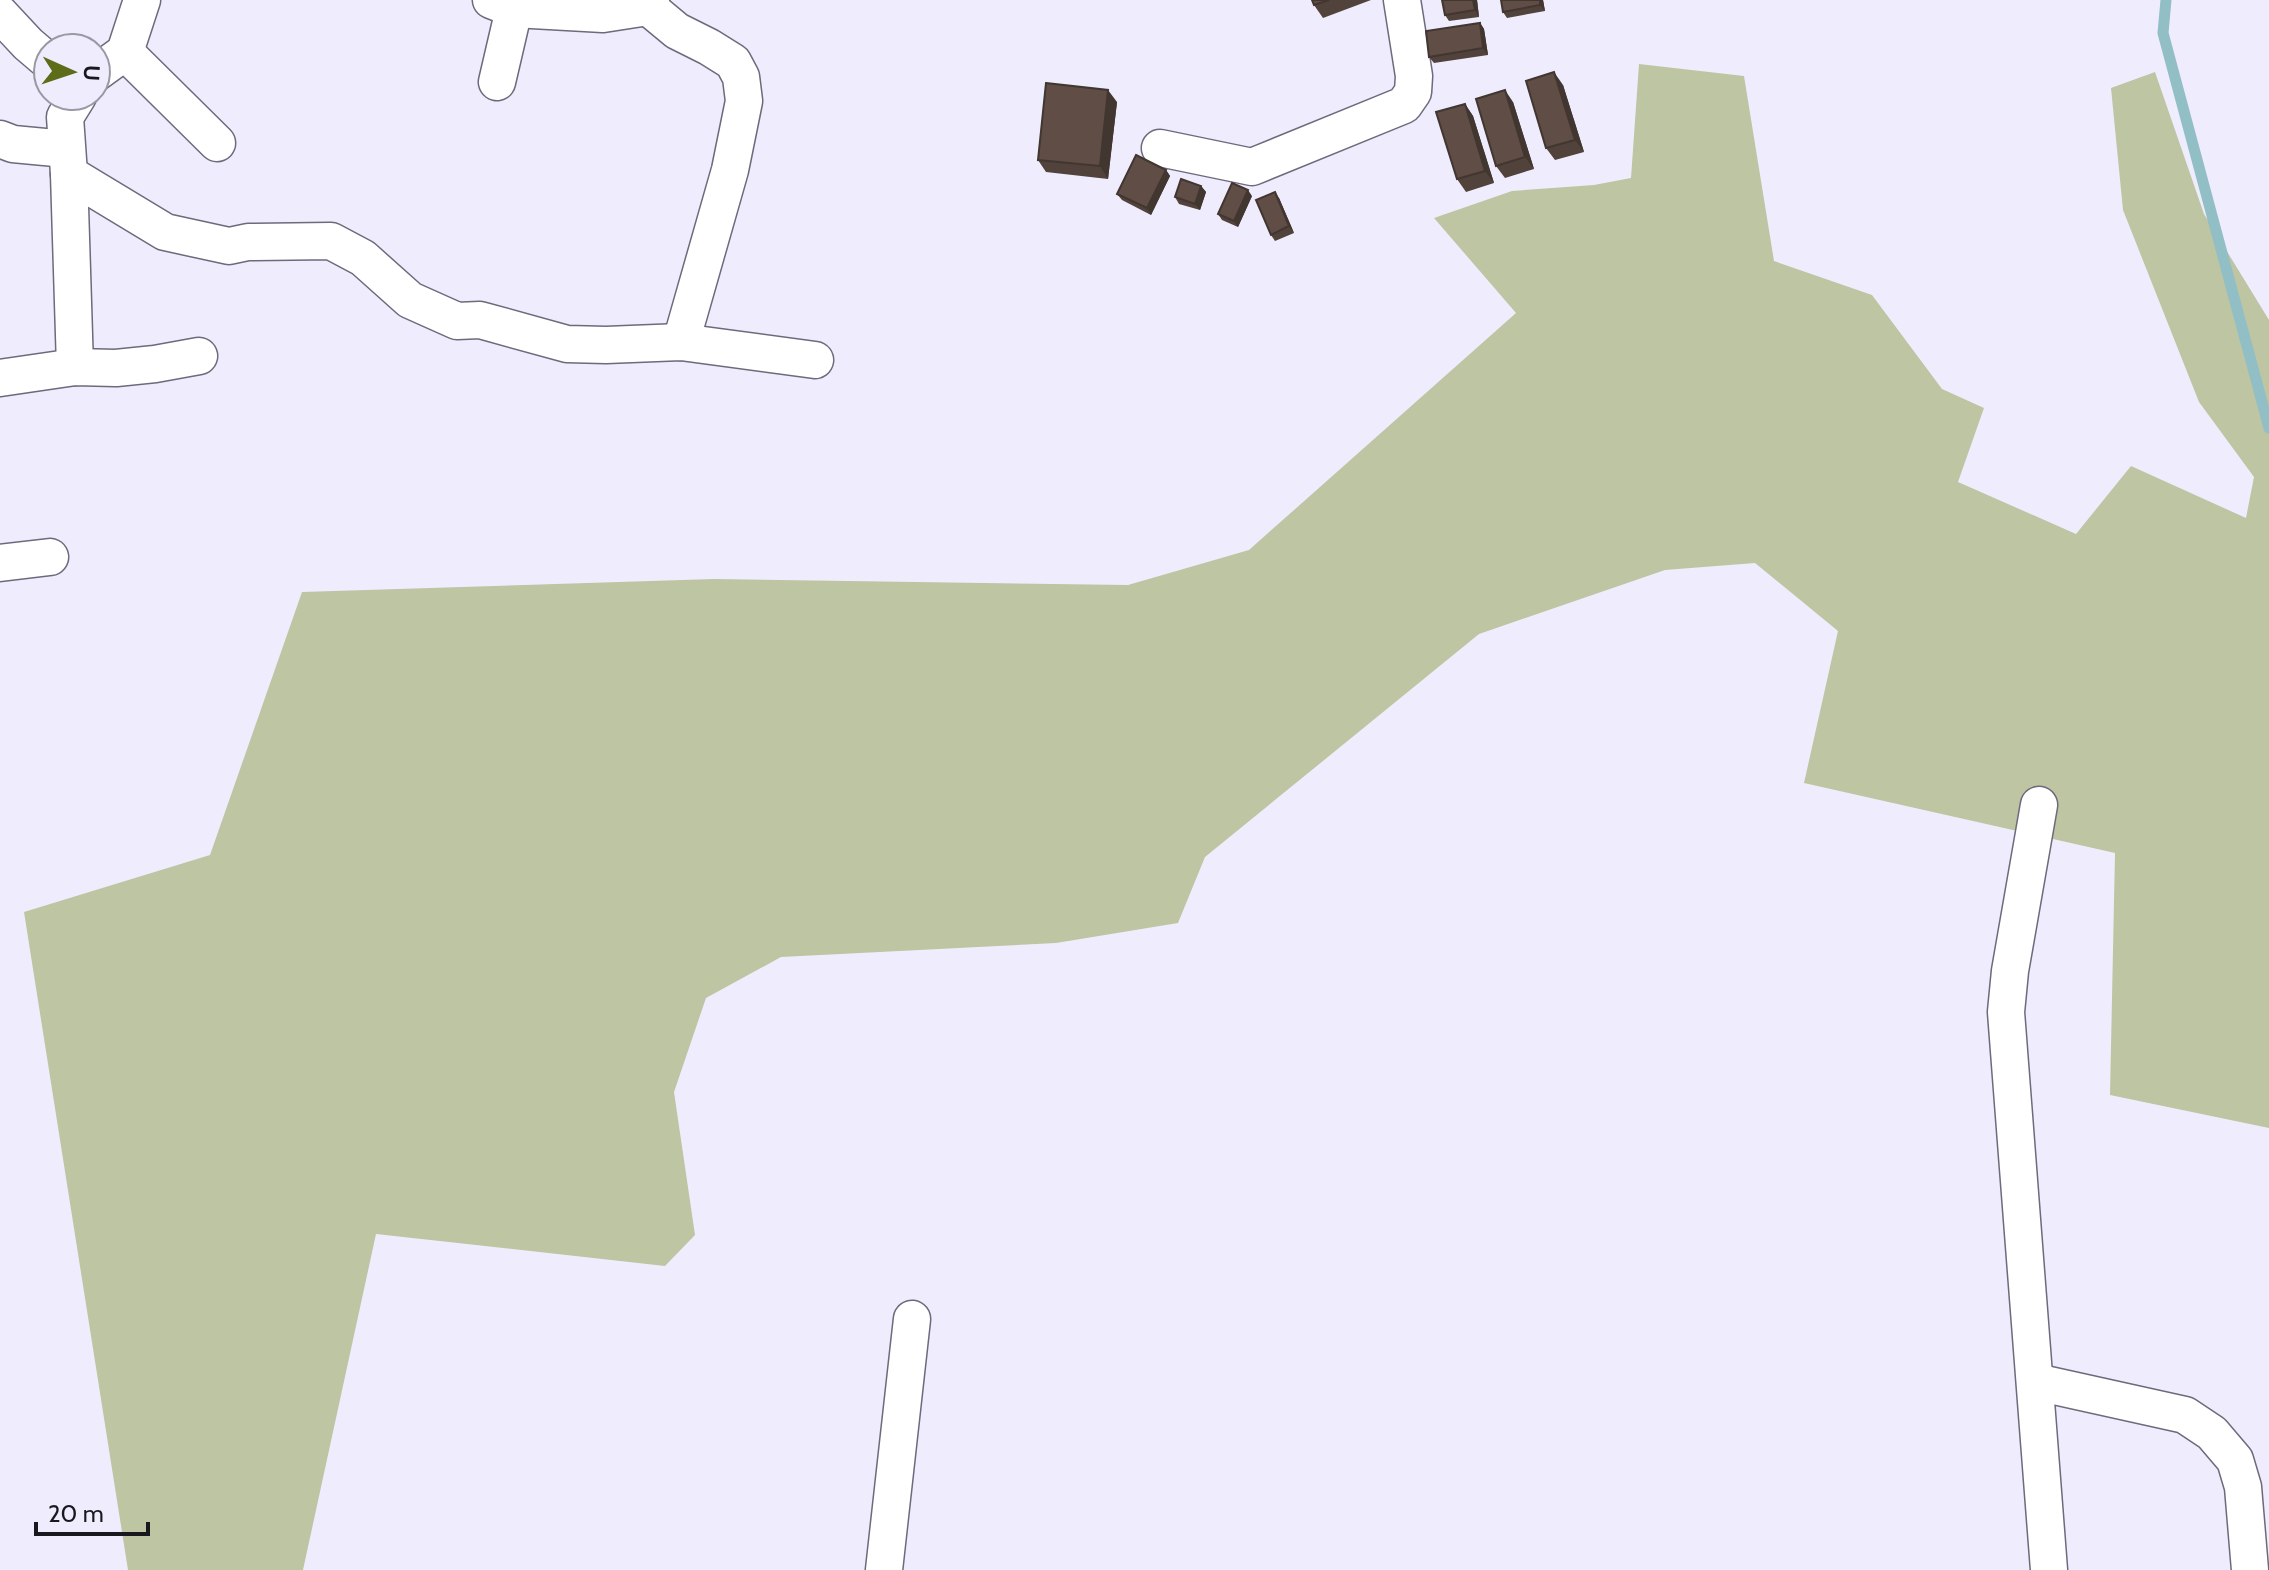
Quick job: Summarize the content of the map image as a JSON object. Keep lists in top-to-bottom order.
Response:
{
  "scale_bar": "20 m",
  "north": "right"
}
